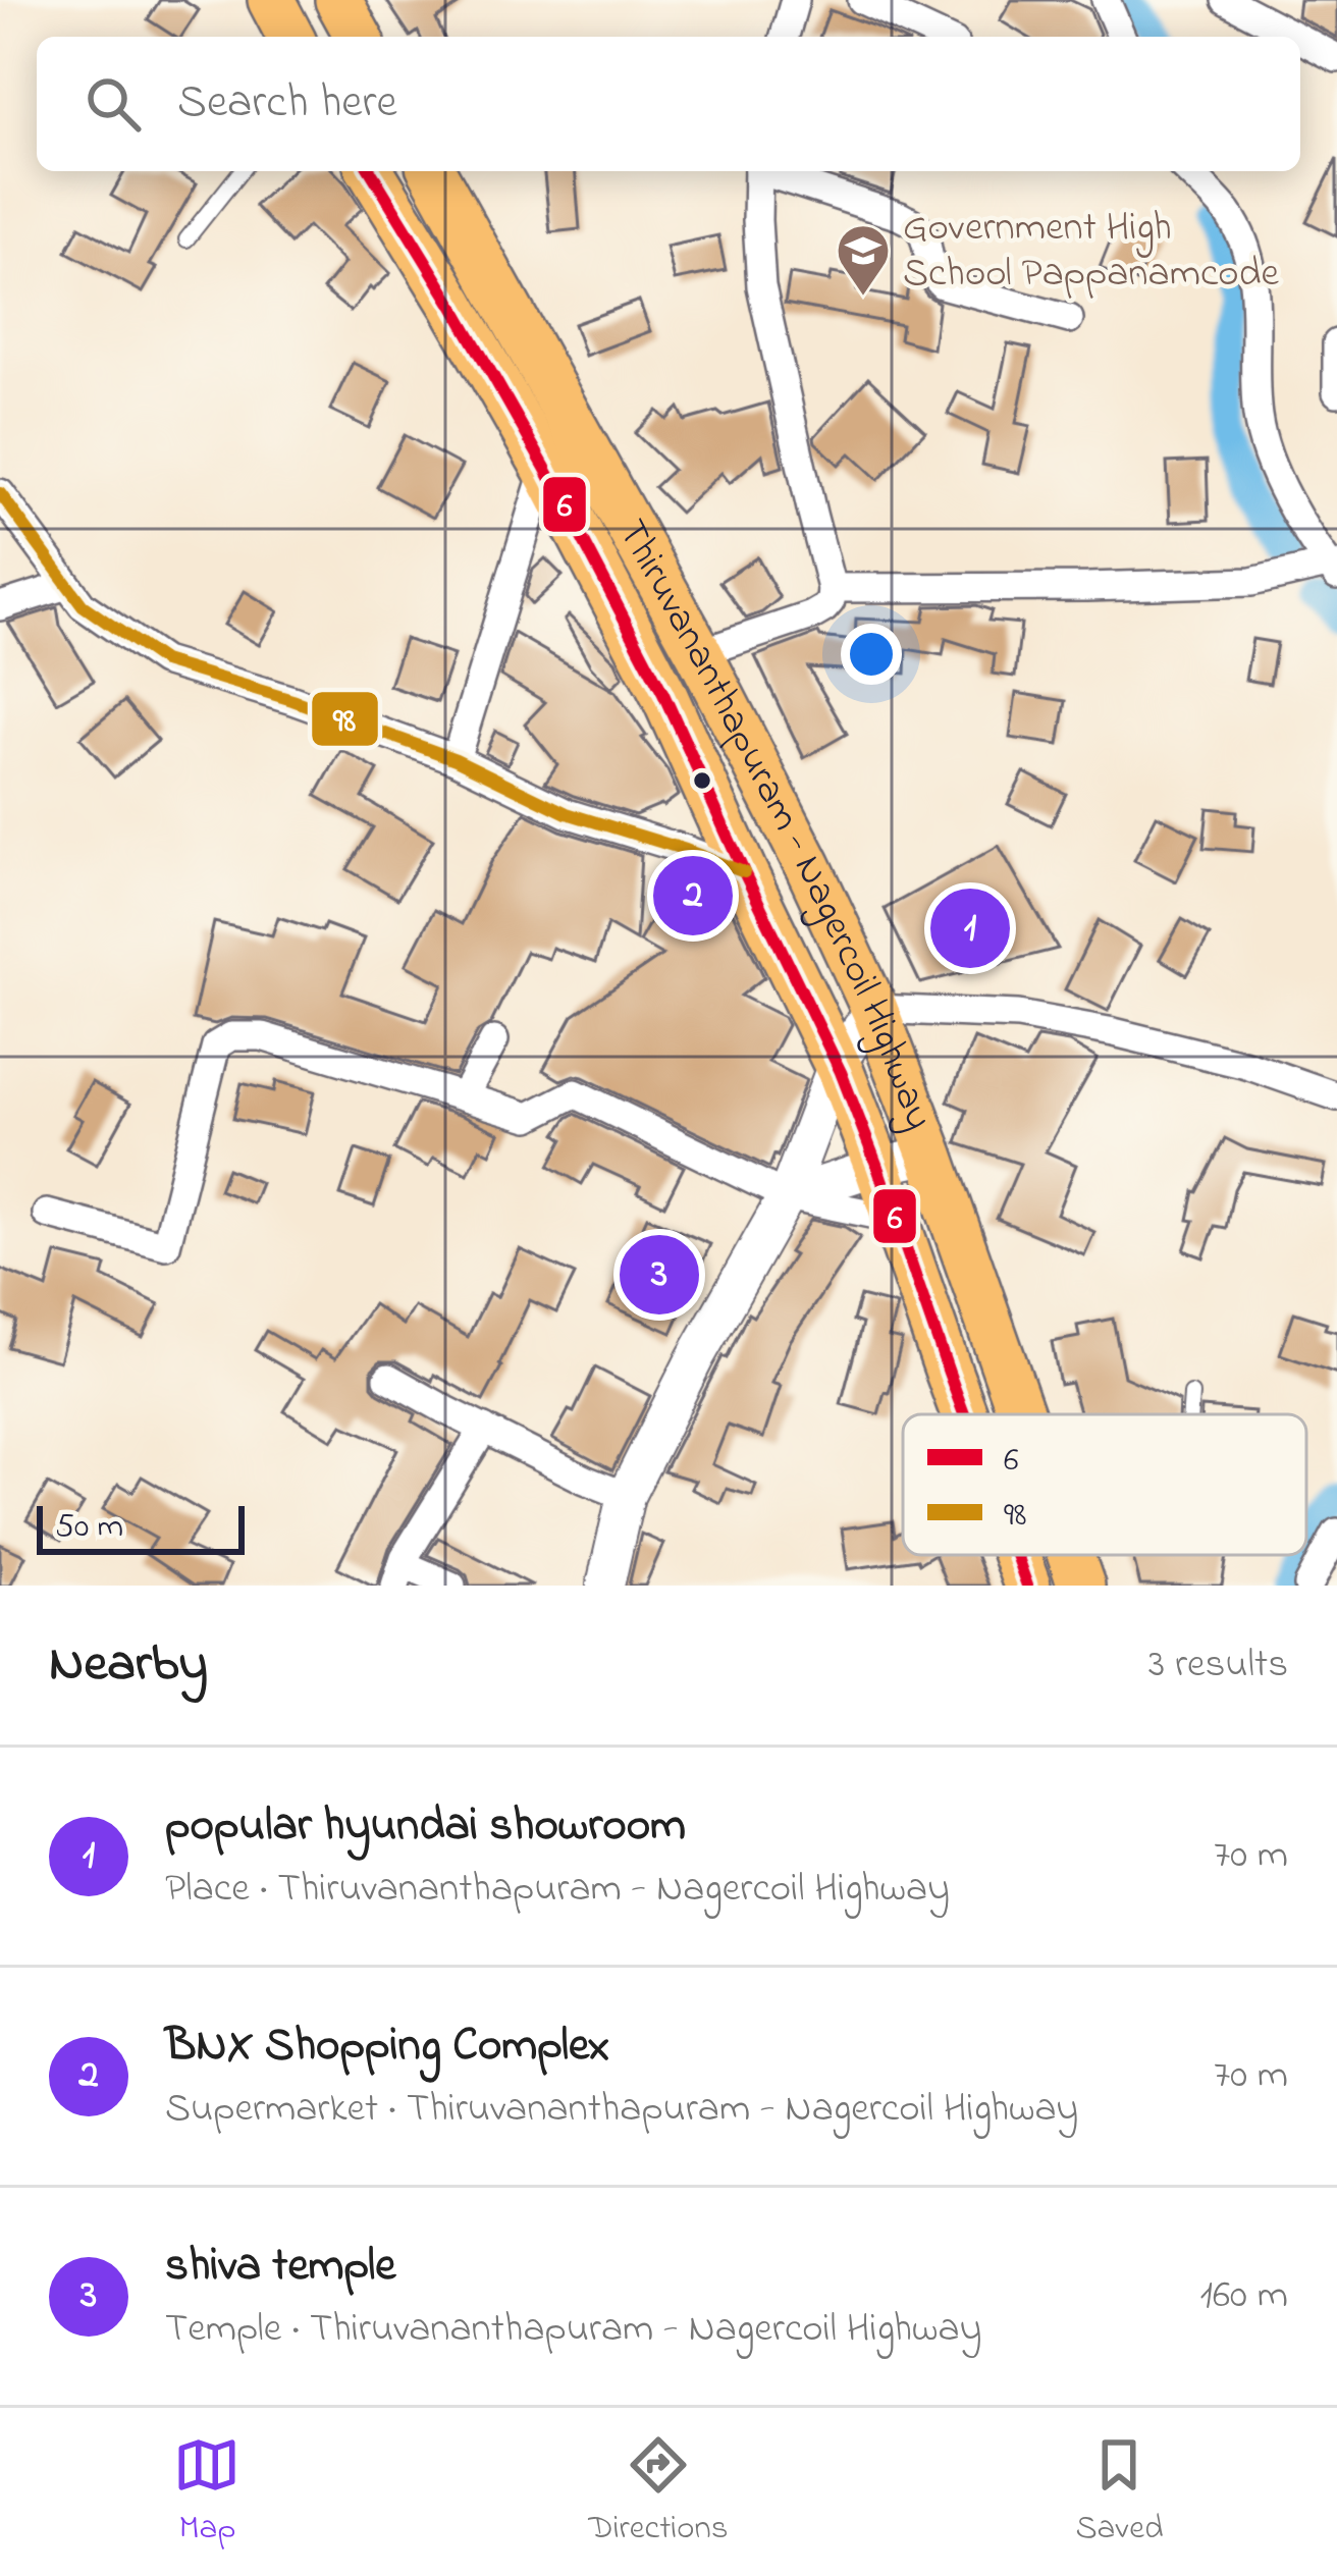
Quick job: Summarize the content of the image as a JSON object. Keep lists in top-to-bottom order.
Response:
{
  "streets": {
    "main road": ["Thiruvananthapuram - Nagercoil Highway"]
  },
  "places": {
    "school or university": ["Government High School Pappanamcode"]
  },
  "lines": ["transit line 6", "transit line 98"],
  "legend": ["6", "98"],
  "scale_bar": "50 m",
  "page": {
    "search": "Search here",
    "pins": ["2", "1", "3"],
    "scale": "50 m",
    "heading": ["Nearby", "3 results"],
    "list": [
      {
        "mark": "1",
        "name": "popular hyundai showroom",
        "note": "Place · Thiruvananthapuram - Nagercoil Highway",
        "value": "70 m"
      },
      {
        "mark": "2",
        "name": "BNX Shopping Complex",
        "note": "Supermarket · Thiruvananthapuram - Nagercoil Highway",
        "value": "70 m"
      },
      {
        "mark": "3",
        "name": "shiva temple",
        "note": "Temple · Thiruvananthapuram - Nagercoil Highway",
        "value": "160 m"
      }
    ],
    "nav": ["Map", "Directions", "Saved"]
  }
}
